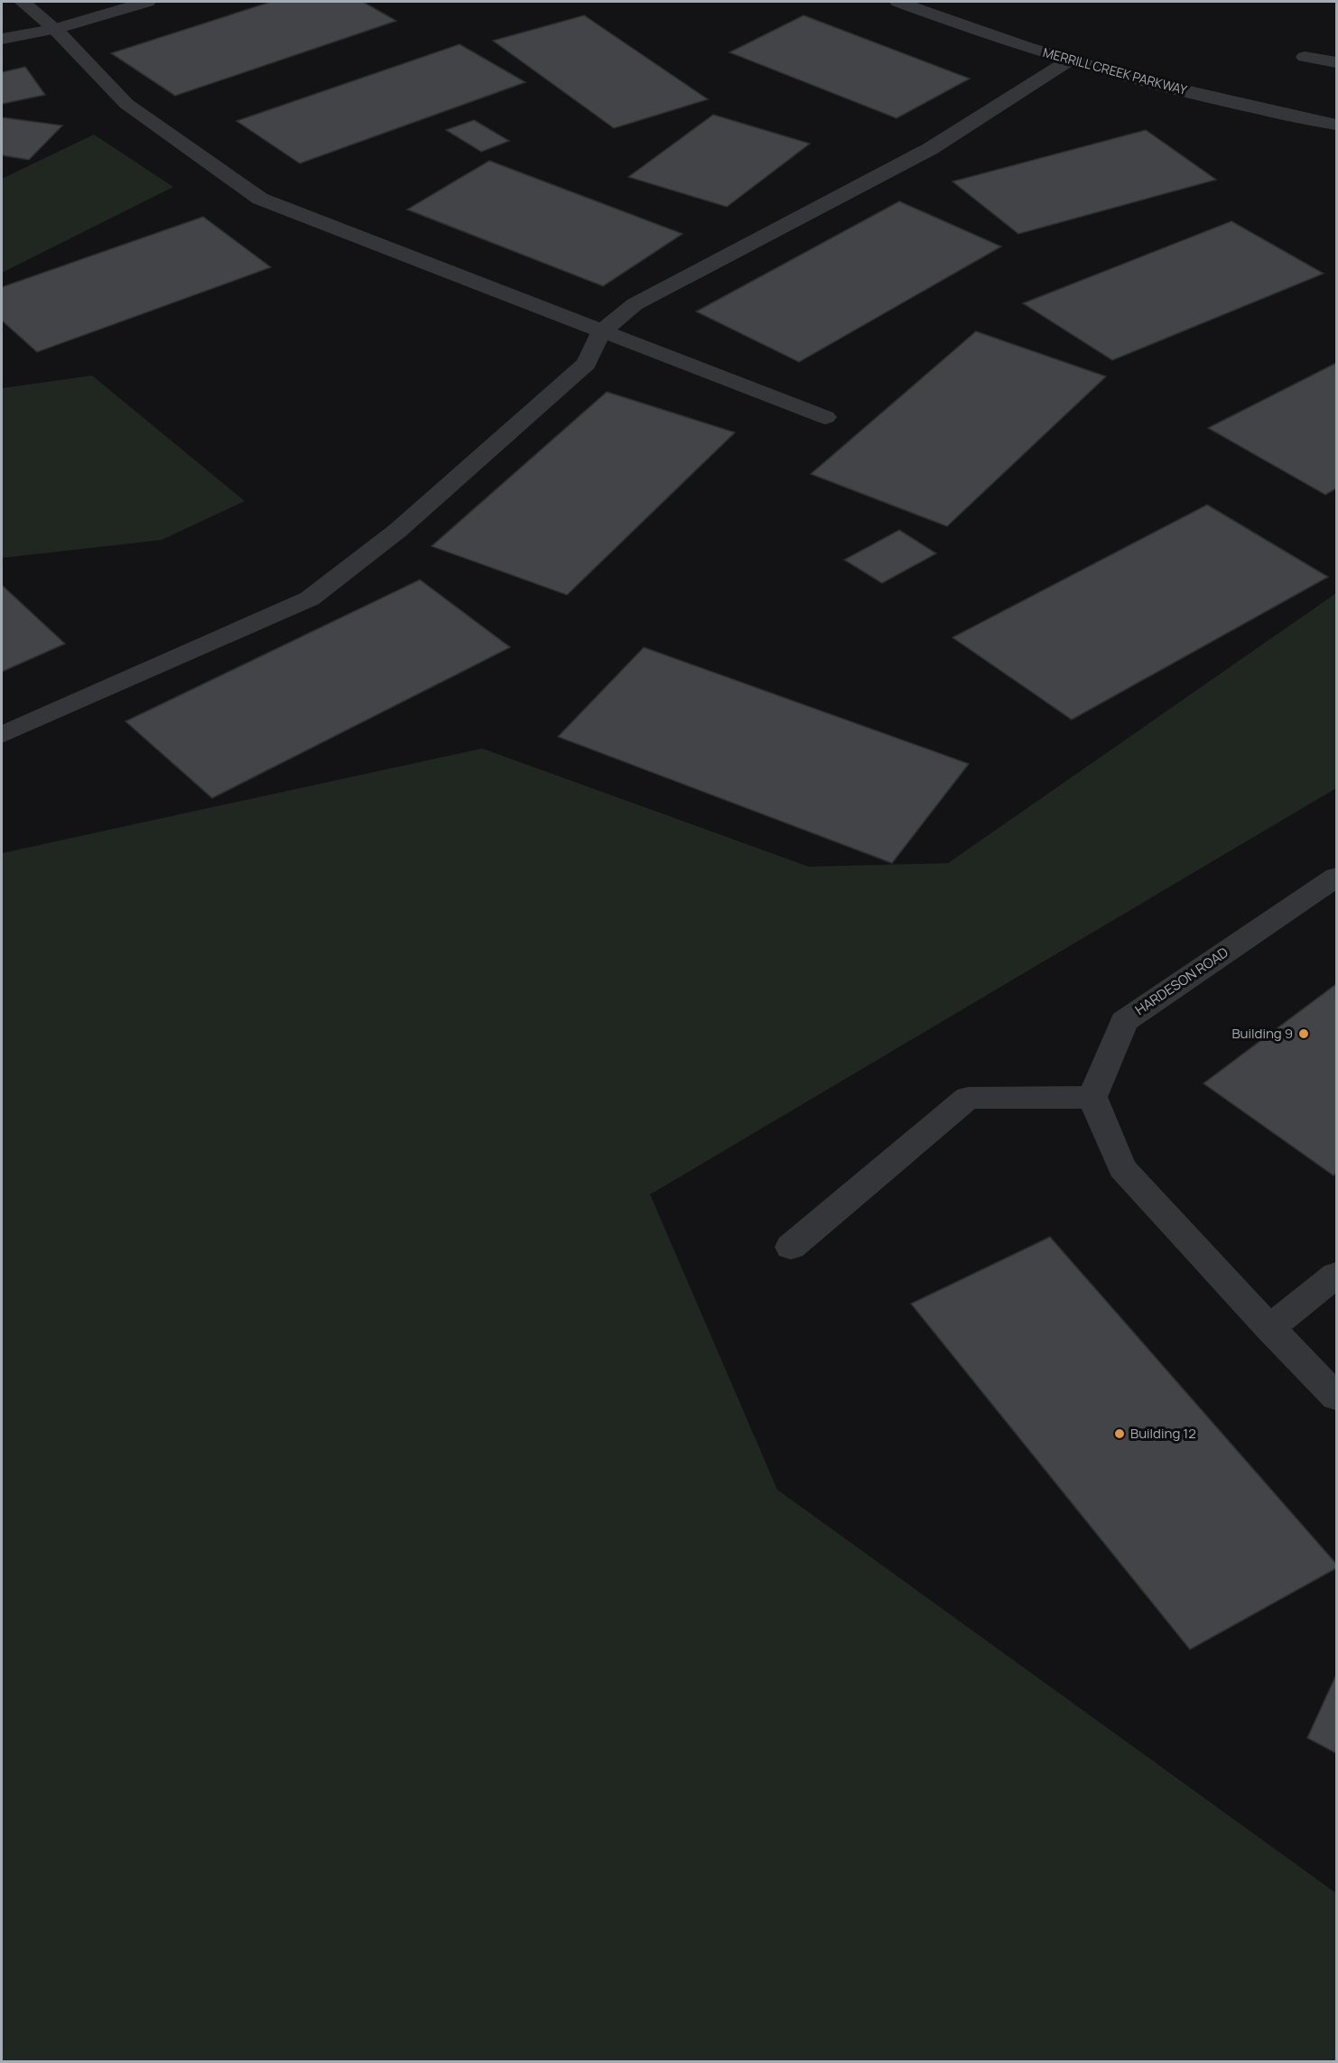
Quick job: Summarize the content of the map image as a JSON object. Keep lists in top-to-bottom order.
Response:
{
  "streets": {
    "street": ["MERRILL CREEK PARKWAY", "HARDESON ROAD"]
  },
  "places": ["Building 9", "Building 12"]
}
